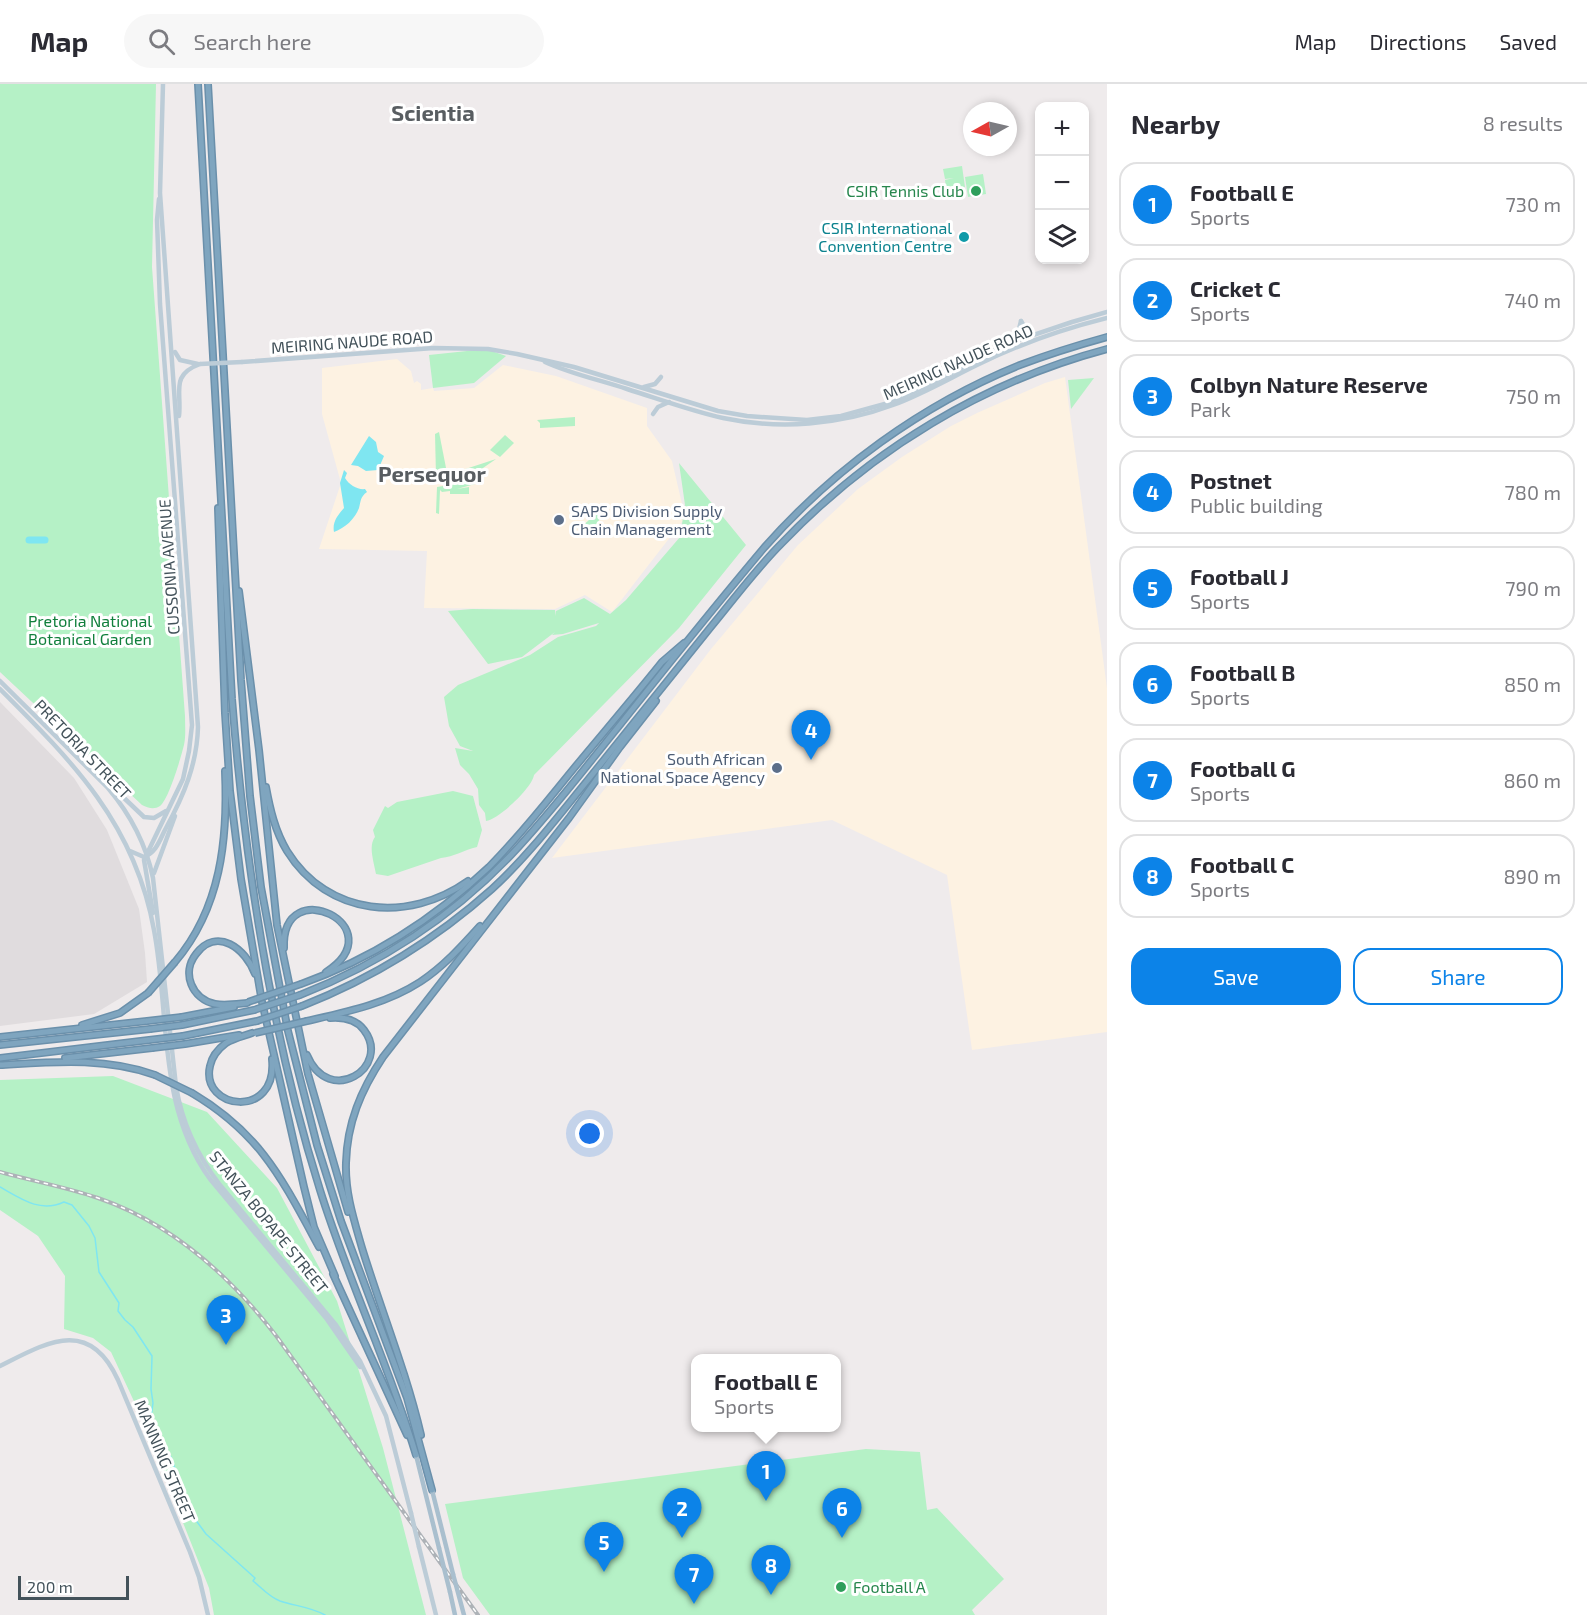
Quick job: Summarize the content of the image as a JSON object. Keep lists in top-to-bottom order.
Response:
{
  "streets": {
    "main road": [
      "MEIRING NAUDE ROAD",
      "CUSSONIA AVENUE",
      "PRETORIA STREET",
      "STANZA BOPAPE STREET",
      "MANNING STREET"
    ]
  },
  "crossings": [
    ["MEIRING NAUDE ROAD", "CUSSONIA AVENUE"],
    ["CUSSONIA AVENUE", "STANZA BOPAPE STREET"],
    ["PRETORIA STREET", "STANZA BOPAPE STREET"]
  ],
  "districts": ["Scientia", "Persequor"],
  "parks": ["Pretoria National Botanical Garden"],
  "places": [
    "CSIR Tennis Club",
    "CSIR International Convention Centre",
    "SAPS Division Supply Chain Management",
    "South African National Space Agency",
    "Football A"
  ],
  "scale_bar": "200 m",
  "north": "left",
  "page": {
    "header": "Map",
    "search": "Search here",
    "nav": ["Map", "Directions", "Saved"],
    "heading": ["Nearby", "8 results"],
    "map_buttons": ["+", "−"],
    "list": [
      {
        "mark": "1",
        "name": "Football E",
        "note": "Sports",
        "value": "730 m"
      },
      {
        "mark": "2",
        "name": "Cricket C",
        "note": "Sports",
        "value": "740 m"
      },
      {
        "mark": "3",
        "name": "Colbyn Nature Reserve",
        "note": "Park",
        "value": "750 m"
      },
      {
        "mark": "4",
        "name": "Postnet",
        "note": "Public building",
        "value": "780 m"
      },
      {
        "mark": "5",
        "name": "Football J",
        "note": "Sports",
        "value": "790 m"
      },
      {
        "mark": "6",
        "name": "Football B",
        "note": "Sports",
        "value": "850 m"
      },
      {
        "mark": "7",
        "name": "Football G",
        "note": "Sports",
        "value": "860 m"
      },
      {
        "mark": "8",
        "name": "Football C",
        "note": "Sports",
        "value": "890 m"
      }
    ],
    "pins": [
      "4",
      "3",
      "1",
      "2",
      "6",
      "5",
      "8",
      "7"
    ],
    "buttons": ["Save", "Share"],
    "popup": ["Football E", "Sports"],
    "scale": "200 m"
  }
}
